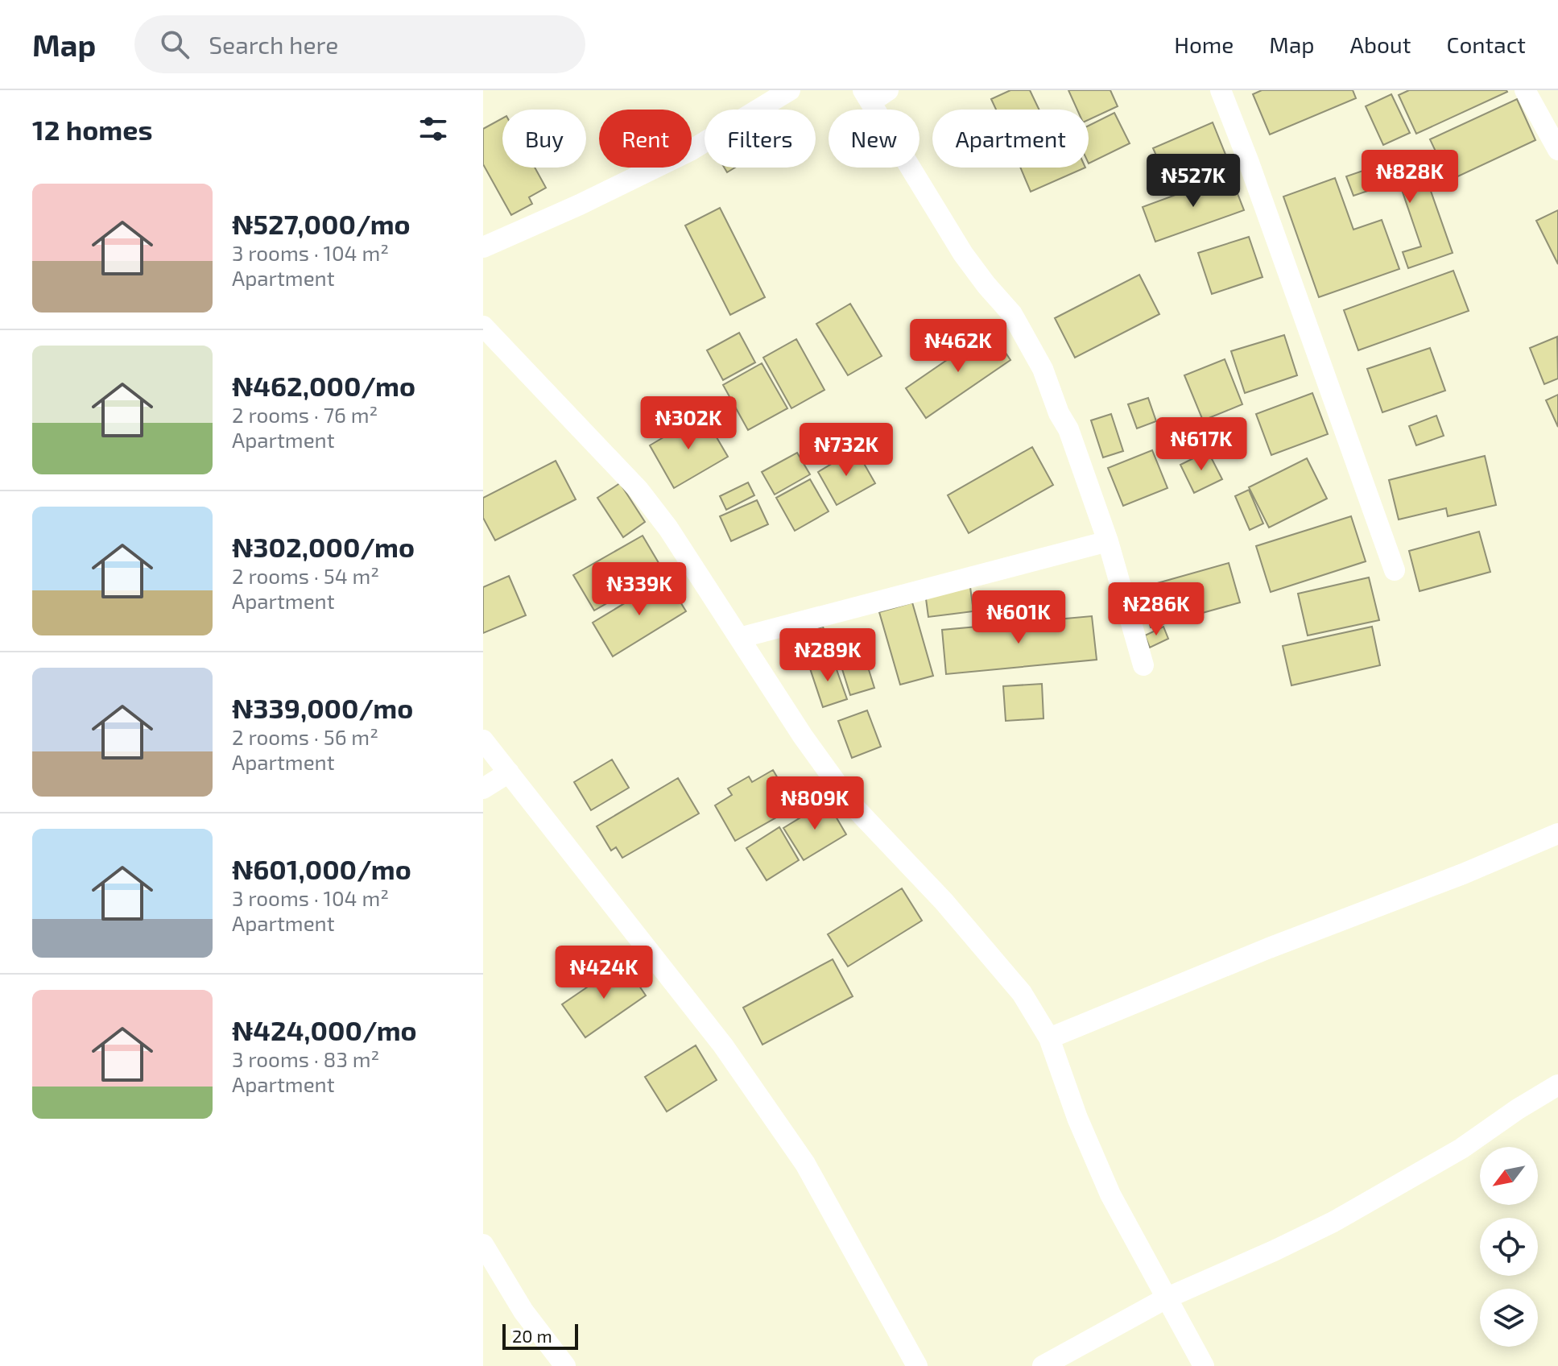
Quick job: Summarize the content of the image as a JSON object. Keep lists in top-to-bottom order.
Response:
{
  "scale_bar": "20 m",
  "north": "bottom left",
  "page": {
    "header": "Map",
    "search": "Search here",
    "nav": [
      "Home",
      "Map",
      "About",
      "Contact"
    ],
    "heading": "12 homes",
    "chip": [
      "Buy",
      "Rent",
      "Filters",
      "New",
      "Apartment"
    ],
    "price": [
      "₦828K",
      "₦527K",
      "₦462K",
      "₦302K",
      "₦617K",
      "₦732K",
      "₦339K",
      "₦286K",
      "₦601K",
      "₦289K",
      "₦809K",
      "₦424K"
    ],
    "list": [
      {
        "name": "₦527,000/mo",
        "note": "3 rooms · 104 m² · Apartment"
      },
      {
        "name": "₦462,000/mo",
        "note": "2 rooms · 76 m² · Apartment"
      },
      {
        "name": "₦302,000/mo",
        "note": "2 rooms · 54 m² · Apartment"
      },
      {
        "name": "₦339,000/mo",
        "note": "2 rooms · 56 m² · Apartment"
      },
      {
        "name": "₦601,000/mo",
        "note": "3 rooms · 104 m² · Apartment"
      },
      {
        "name": "₦424,000/mo",
        "note": "3 rooms · 83 m² · Apartment"
      }
    ],
    "scale": "20 m"
  }
}
